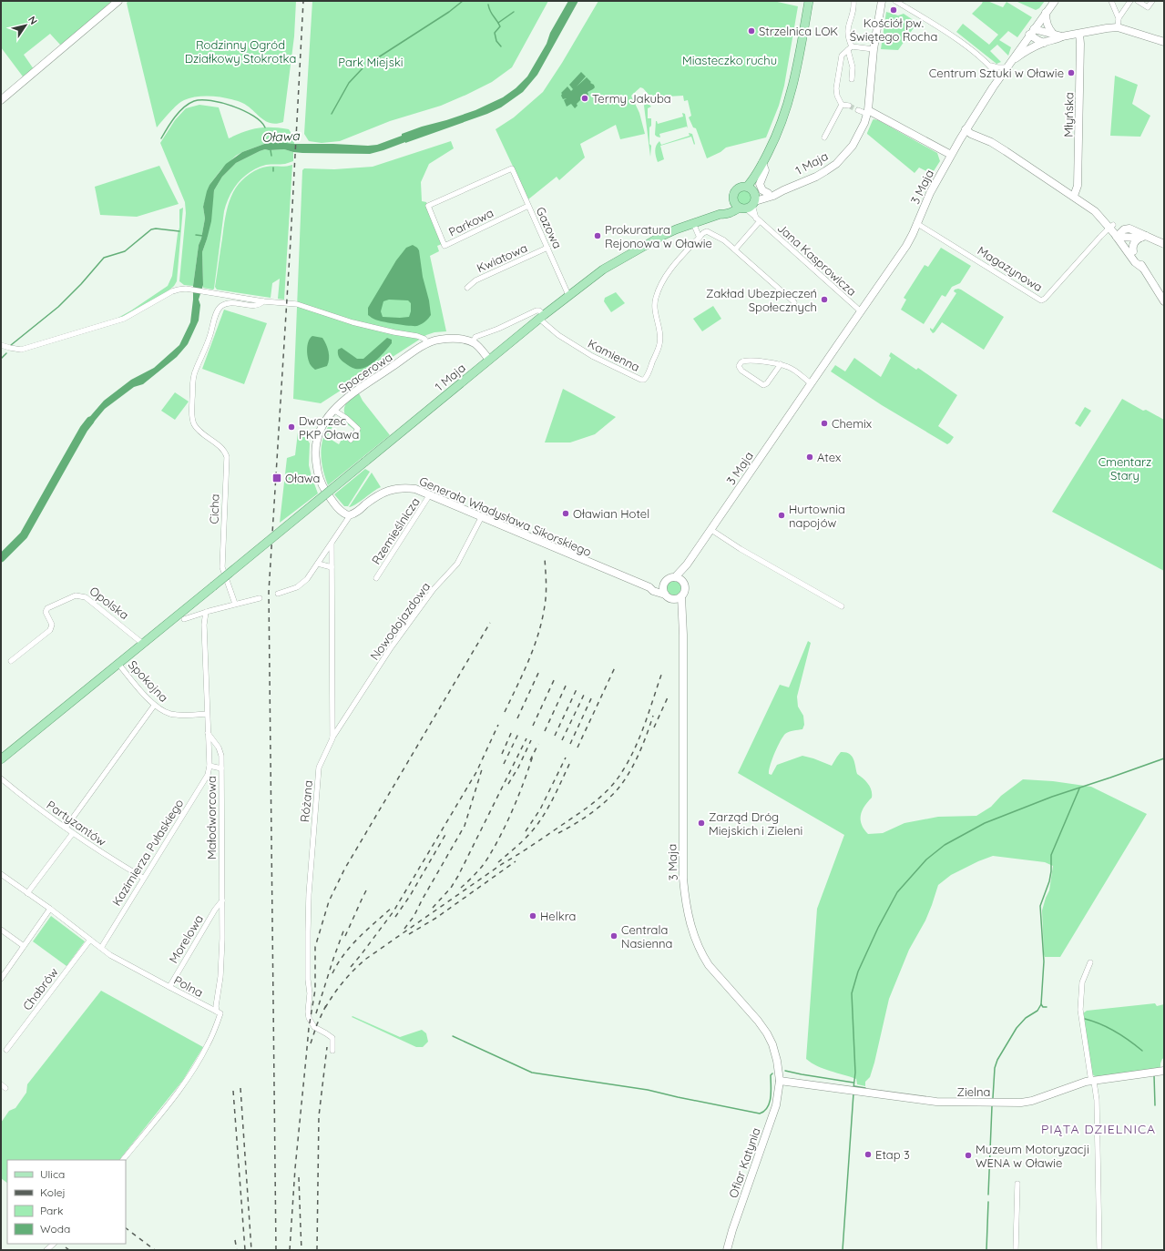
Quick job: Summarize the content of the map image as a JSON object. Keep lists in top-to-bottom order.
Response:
{
  "streets": {
    "main road": ["1 Maja"],
    "street": [
      "Młyńska",
      "3 Maja",
      "Parkowa",
      "Gazowa",
      "Kwiatowa",
      "Jana Kasprowicza",
      "Magazynowa",
      "Kamienna",
      "Spacerowa",
      "Cicha",
      "Generała Władysława Sikorskiego",
      "Rzemieślnicza",
      "Opolska",
      "Nowodojazdowa",
      "Spokojna",
      "Różana",
      "Małodworcowa",
      "Partyzantów",
      "Kazimierza Pułaskiego",
      "Morelowa",
      "Polna",
      "Chabrów",
      "Zielna",
      "Ofiar Katynia"
    ]
  },
  "crossings": [
    ["1 Maja", "Gazowa"],
    ["1 Maja", "Jana Kasprowicza"],
    ["1 Maja", "Kamienna"],
    ["1 Maja", "Opolska"],
    ["3 Maja", "Jana Kasprowicza"],
    ["3 Maja", "Magazynowa"],
    ["3 Maja", "Generała Władysława Sikorskiego"],
    ["3 Maja", "Zielna"],
    ["3 Maja", "Ofiar Katynia"],
    ["Parkowa", "Gazowa"],
    ["Gazowa", "Kwiatowa"],
    ["Spacerowa", "Generała Władysława Sikorskiego"],
    ["Generała Władysława Sikorskiego", "Rzemieślnicza"],
    ["Generała Władysława Sikorskiego", "Nowodojazdowa"],
    ["Nowodojazdowa", "Różana"],
    ["Spokojna", "Małodworcowa"],
    ["Małodworcowa", "Kazimierza Pułaskiego"],
    ["Małodworcowa", "Morelowa"],
    ["Małodworcowa", "Polna"],
    ["Partyzantów", "Kazimierza Pułaskiego"],
    ["Kazimierza Pułaskiego", "Polna"],
    ["Morelowa", "Polna"],
    ["Polna", "Chabrów"],
    ["Zielna", "Ofiar Katynia"]
  ],
  "districts": ["PIĄTA DZIELNICA"],
  "water": ["Oława"],
  "parks": [
    "Rodzinny Ogród Działkowy Stokrotka",
    "Miasteczko ruchu",
    "Park Miejski",
    "Cmentarz Stary"
  ],
  "places": {
    "other": [
      "Kościół pw. Świętego Rocha",
      "Strzelnica LOK",
      "Centrum Sztuki w Oławie",
      "Termy Jakuba",
      "Prokuratura Rejonowa w Oławie",
      "Zakład Ubezpieczeń Społecznych",
      "Chemix",
      "Dworzec PKP Oława",
      "Atex",
      "Oławian Hotel",
      "Hurtownia napojów",
      "Zarząd Dróg Miejskich i Zieleni",
      "Helkra",
      "Centrala Nasienna",
      "Etap 3",
      "Muzeum Motoryzacji WENA w Oławie"
    ],
    "transit": ["Oława"]
  },
  "legend": [
    "Ulica",
    "Kolej",
    "Park",
    "Woda"
  ],
  "north": "top right"
}
